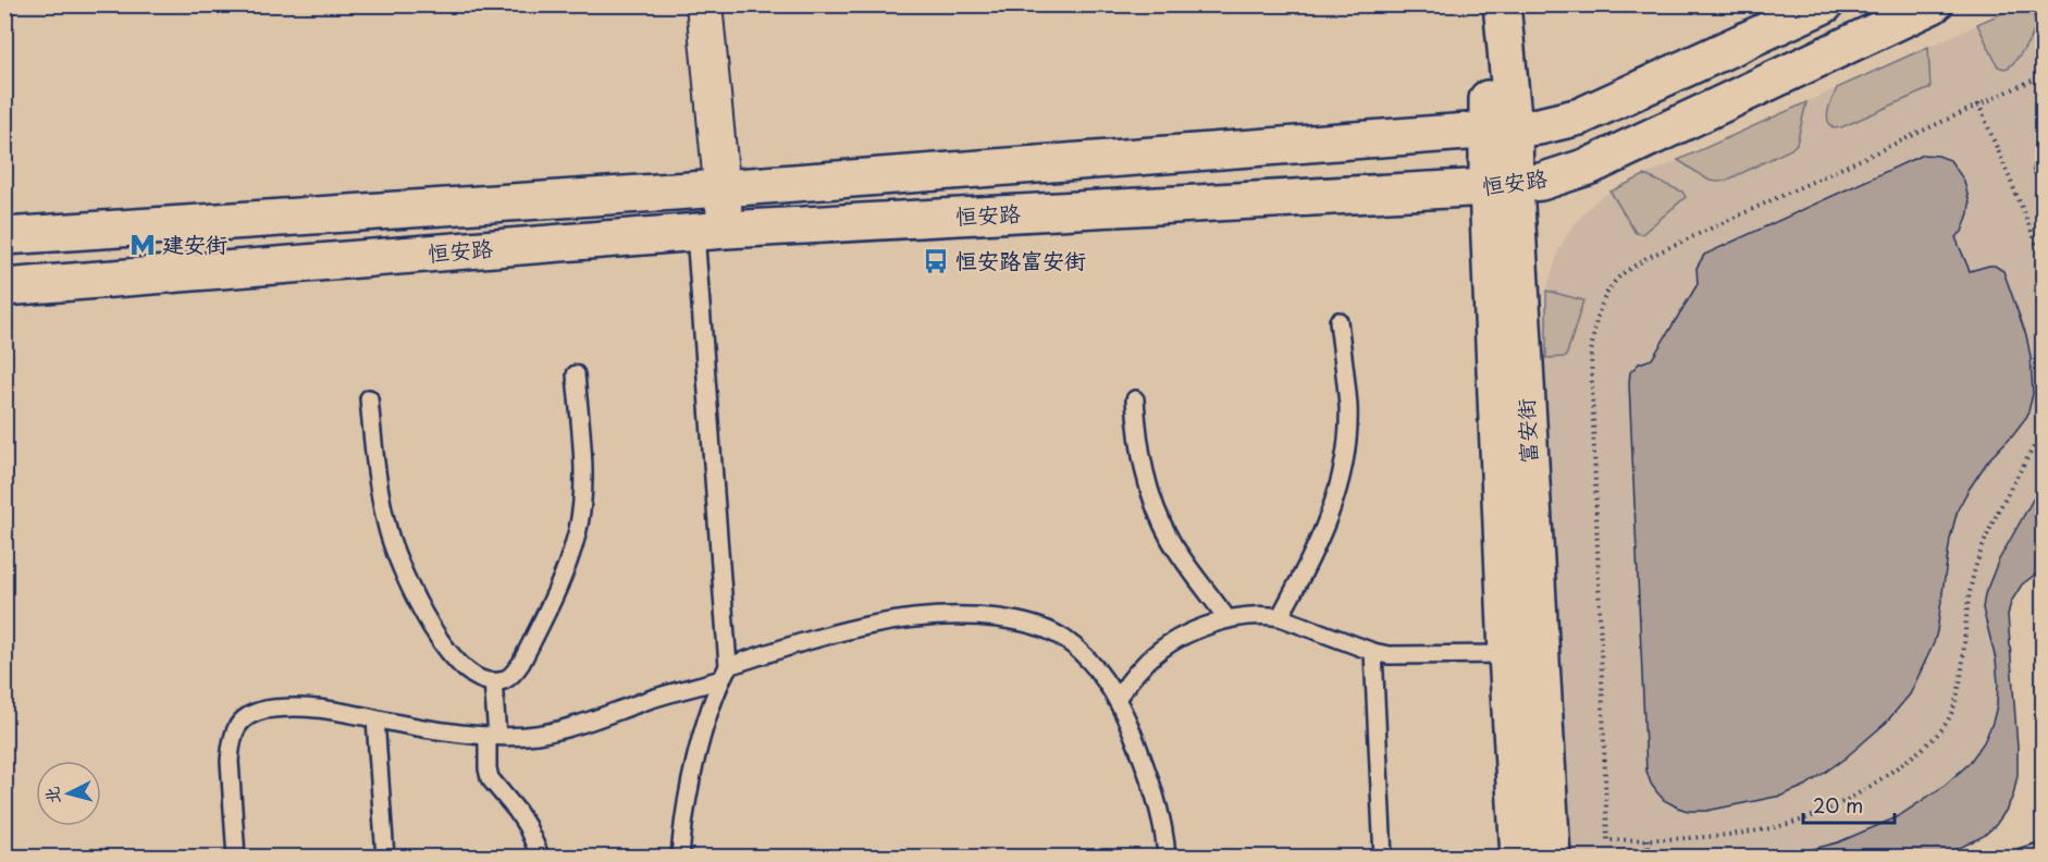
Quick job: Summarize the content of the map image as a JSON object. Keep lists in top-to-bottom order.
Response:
{
  "streets": {
    "main road": ["恒安路", "富安街"]
  },
  "crossings": [
    ["恒安路", "富安街"]
  ],
  "places": {
    "metro station": ["建安街"],
    "bus stop": ["恒安路富安街"]
  },
  "scale_bar": "20 m",
  "north": "left"
}
